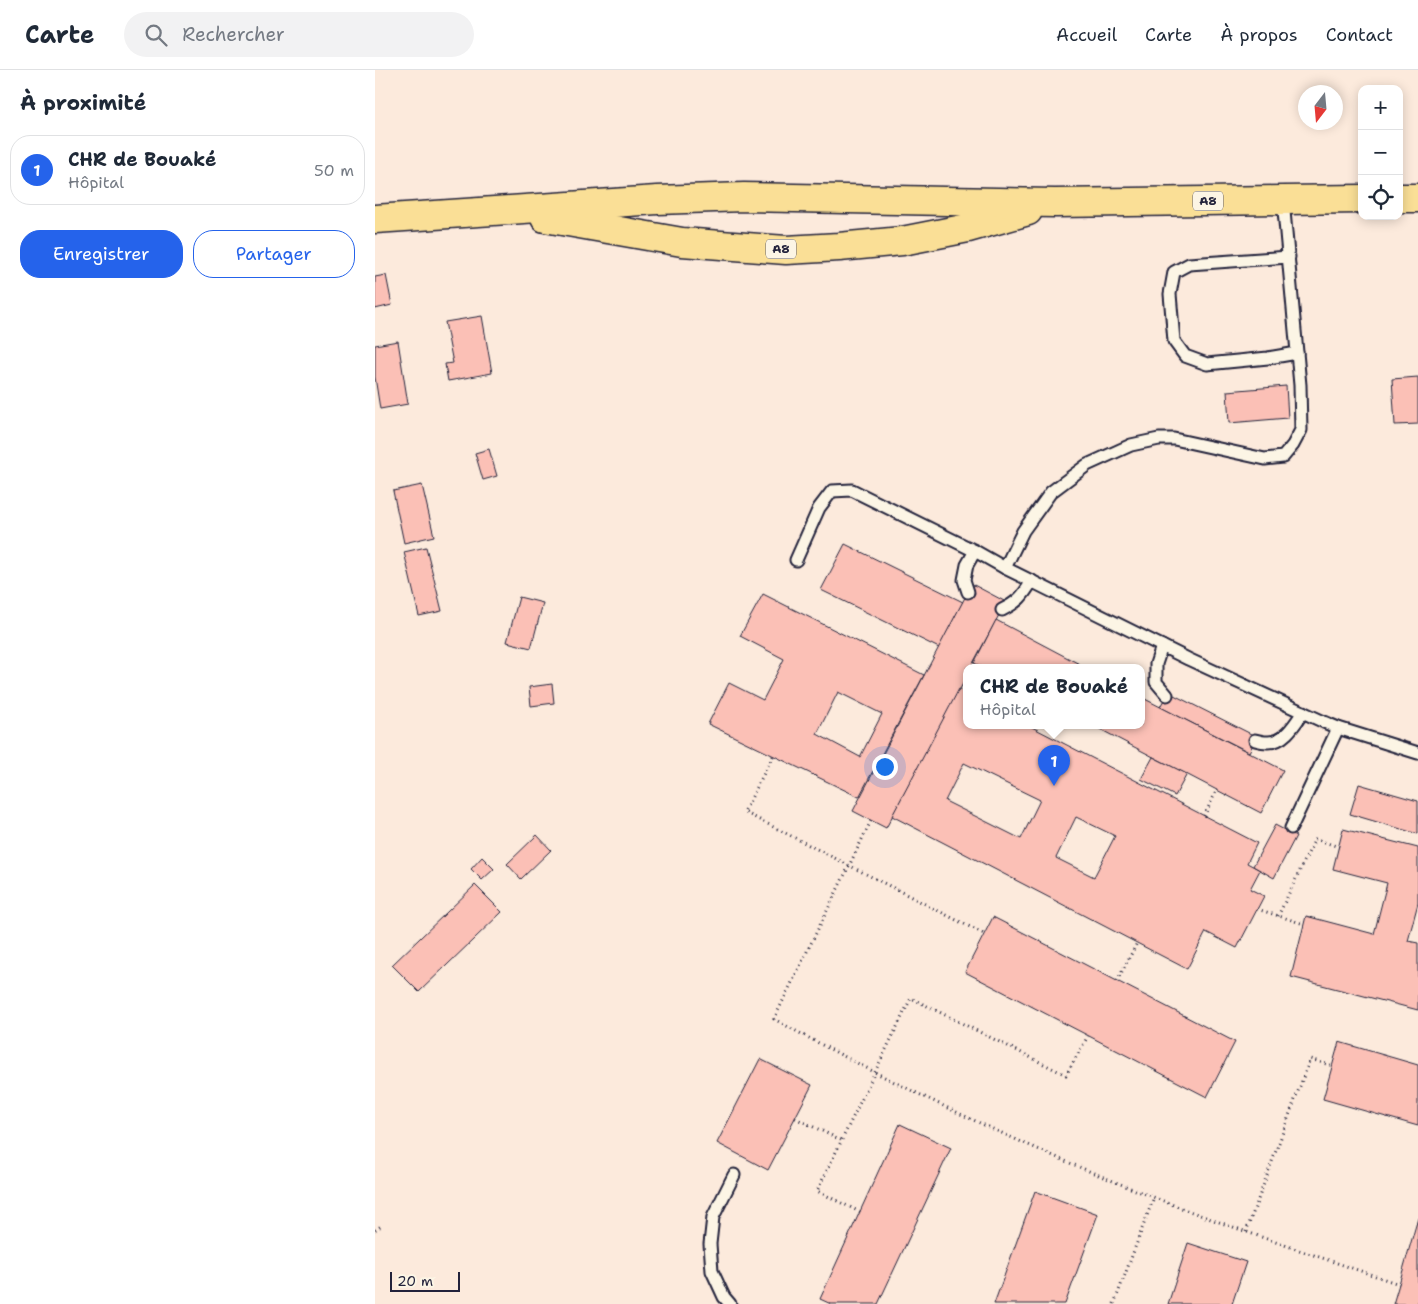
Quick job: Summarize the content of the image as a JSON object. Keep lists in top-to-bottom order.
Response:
{
  "streets": {
    "main road": ["A8"]
  },
  "scale_bar": "20 m",
  "north": "bottom",
  "page": {
    "header": "Carte",
    "search": "Rechercher",
    "nav": [
      "Accueil",
      "Carte",
      "À propos",
      "Contact"
    ],
    "heading": "À proximité",
    "map_buttons": ["+", "−"],
    "list": [
      {
        "mark": "1",
        "name": "CHR de Bouaké",
        "note": "Hôpital",
        "value": "50 m"
      }
    ],
    "buttons": ["Enregistrer", "Partager"],
    "popup": ["CHR de Bouaké", "Hôpital"],
    "pins": "1",
    "scale": "20 m"
  }
}
